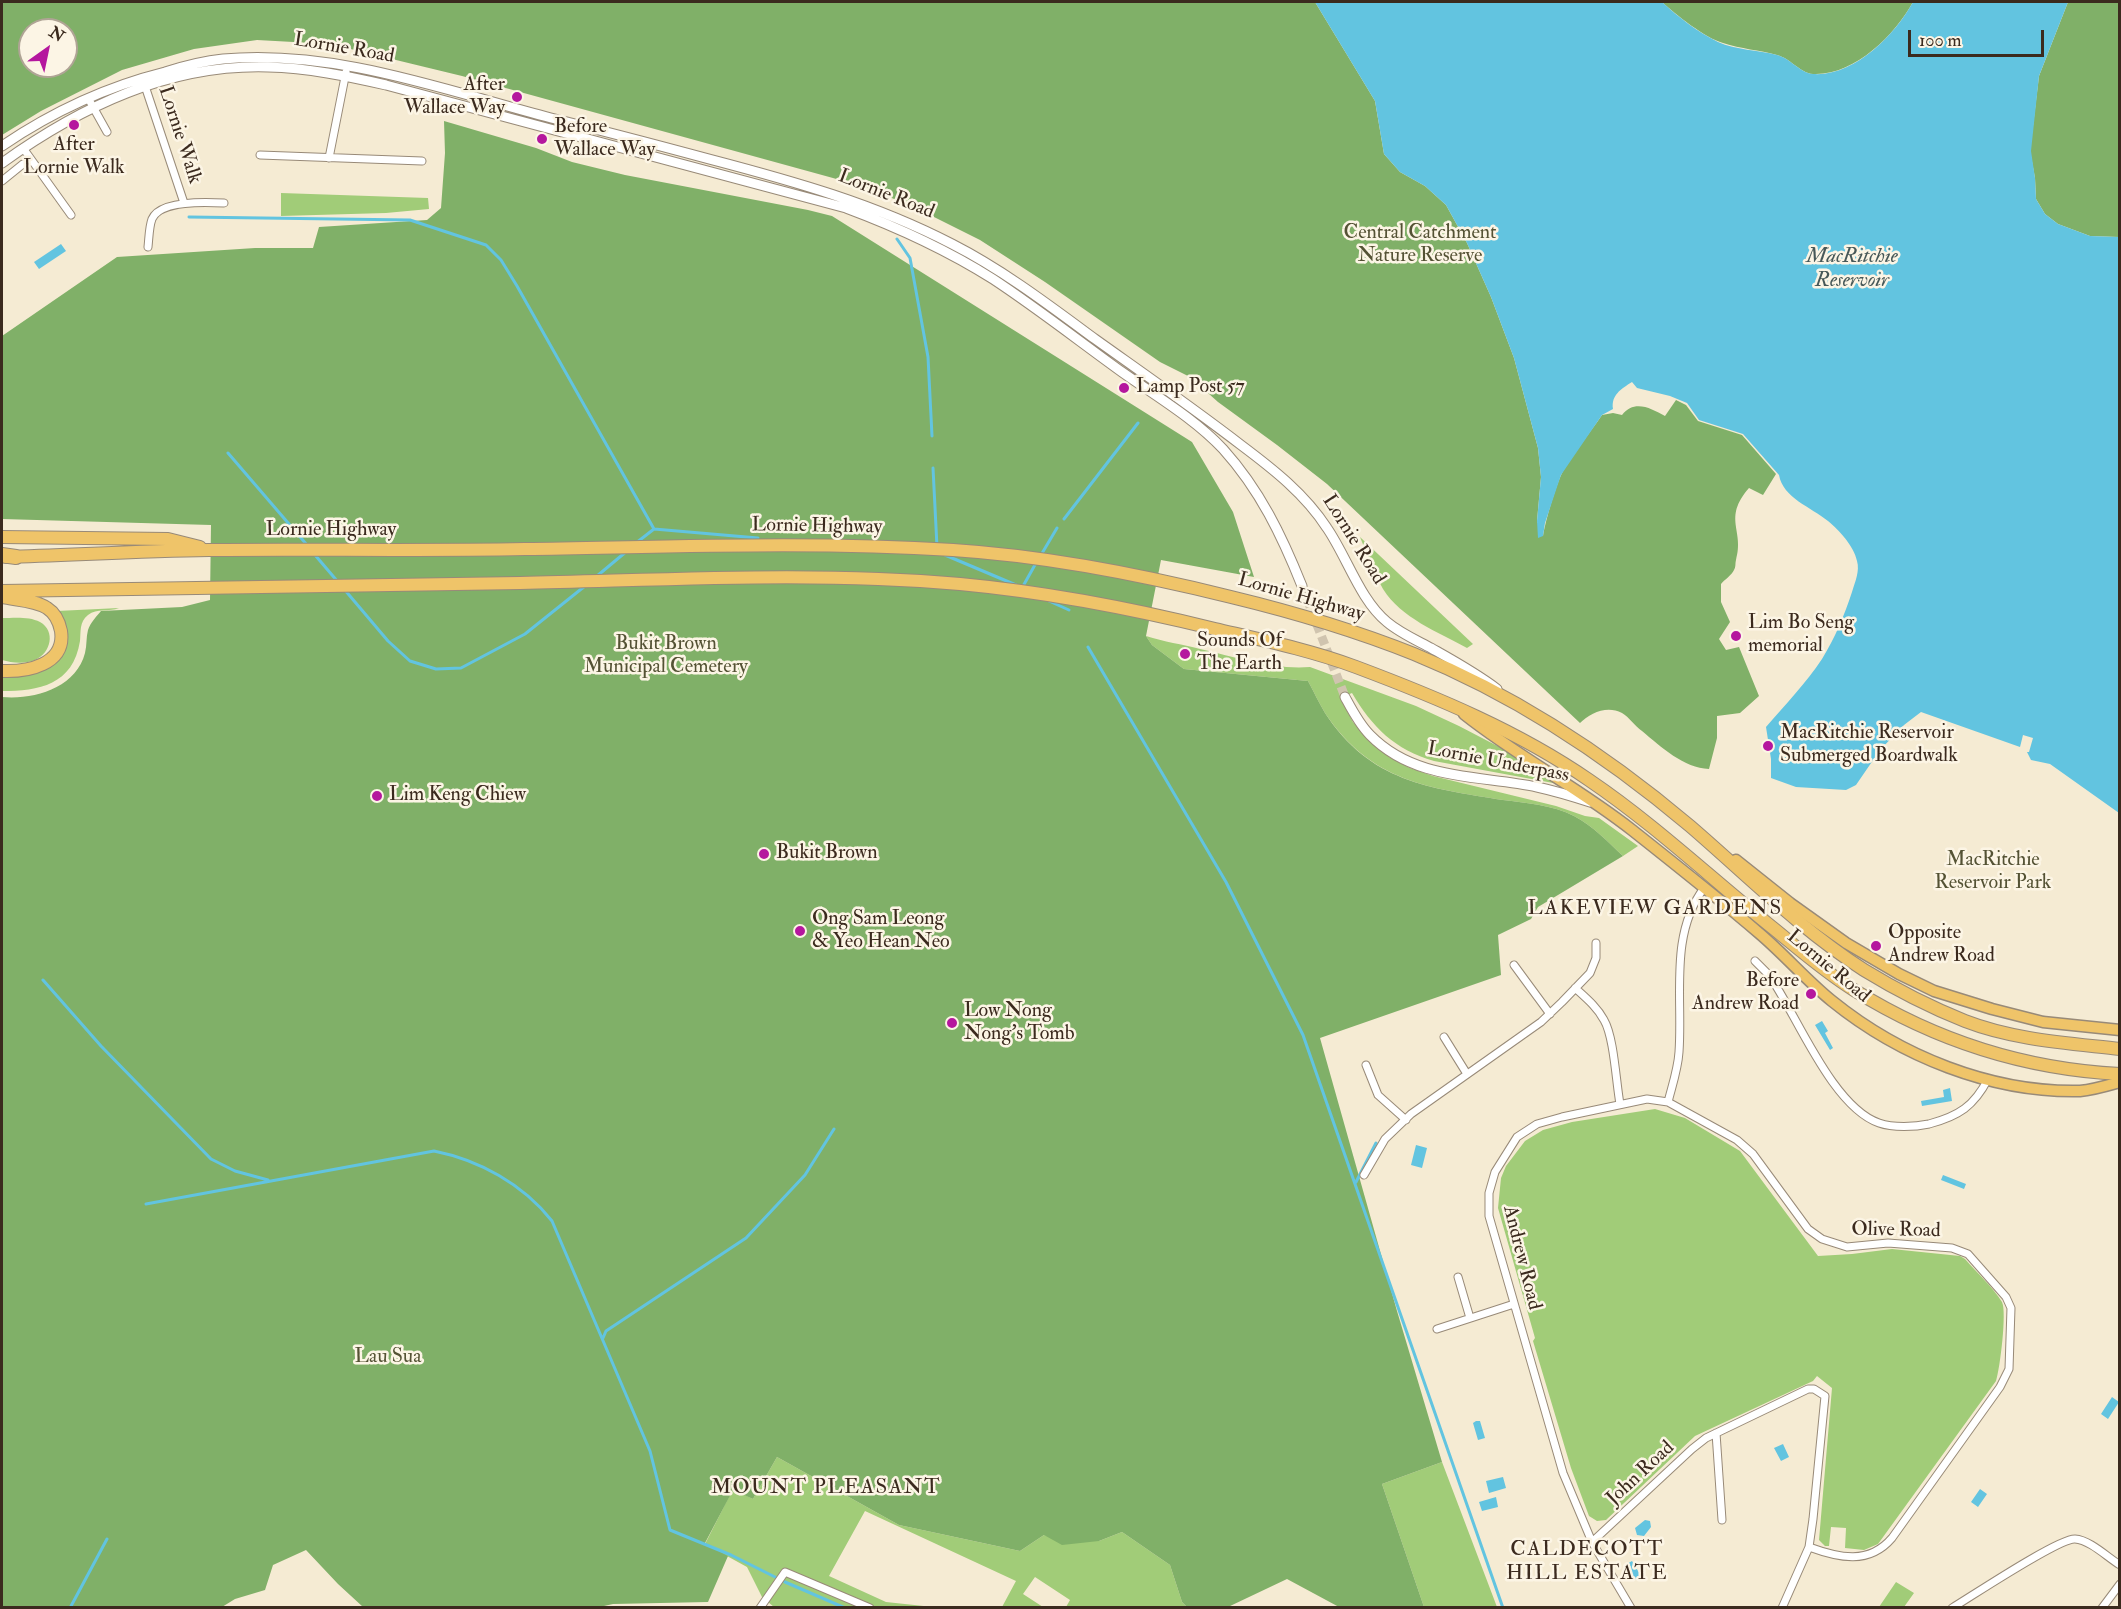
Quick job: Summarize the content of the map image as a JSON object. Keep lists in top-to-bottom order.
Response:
{
  "streets": {
    "highway": ["Lornie Road", "Lornie Highway"],
    "street": [
      "Lornie Walk",
      "Lornie Underpass",
      "Olive Road",
      "Andrew Road",
      "John Road"
    ]
  },
  "crossings": [
    ["Lornie Road", "Lornie Walk"],
    ["Lornie Road", "Lornie Highway"],
    ["Lornie Road", "Lornie Underpass"],
    ["Olive Road", "Andrew Road"],
    ["Olive Road", "John Road"],
    ["Andrew Road", "John Road"]
  ],
  "districts": ["LAKEVIEW GARDENS", "MOUNT PLEASANT", "CALDECOTT HILL ESTATE"],
  "water": ["MacRitchie Reservoir"],
  "parks": [
    "Central Catchment Nature Reserve",
    "Bukit Brown Municipal Cemetery",
    "MacRitchie Reservoir Park",
    "Lau Sua"
  ],
  "places": [
    "After Wallace Way",
    "After Lornie Walk",
    "Before Wallace Way",
    "Lamp Post 57",
    "Lim Bo Seng memorial",
    "Sounds Of The Earth",
    "MacRitchie Reservoir Submerged Boardwalk",
    "Lim Keng Chiew",
    "Bukit Brown",
    "Ong Sam Leong & Yeo Hean Neo",
    "Opposite Andrew Road",
    "Before Andrew Road",
    "Low Nong Nong's Tomb"
  ],
  "scale_bar": "100 m",
  "north": "top right"
}
